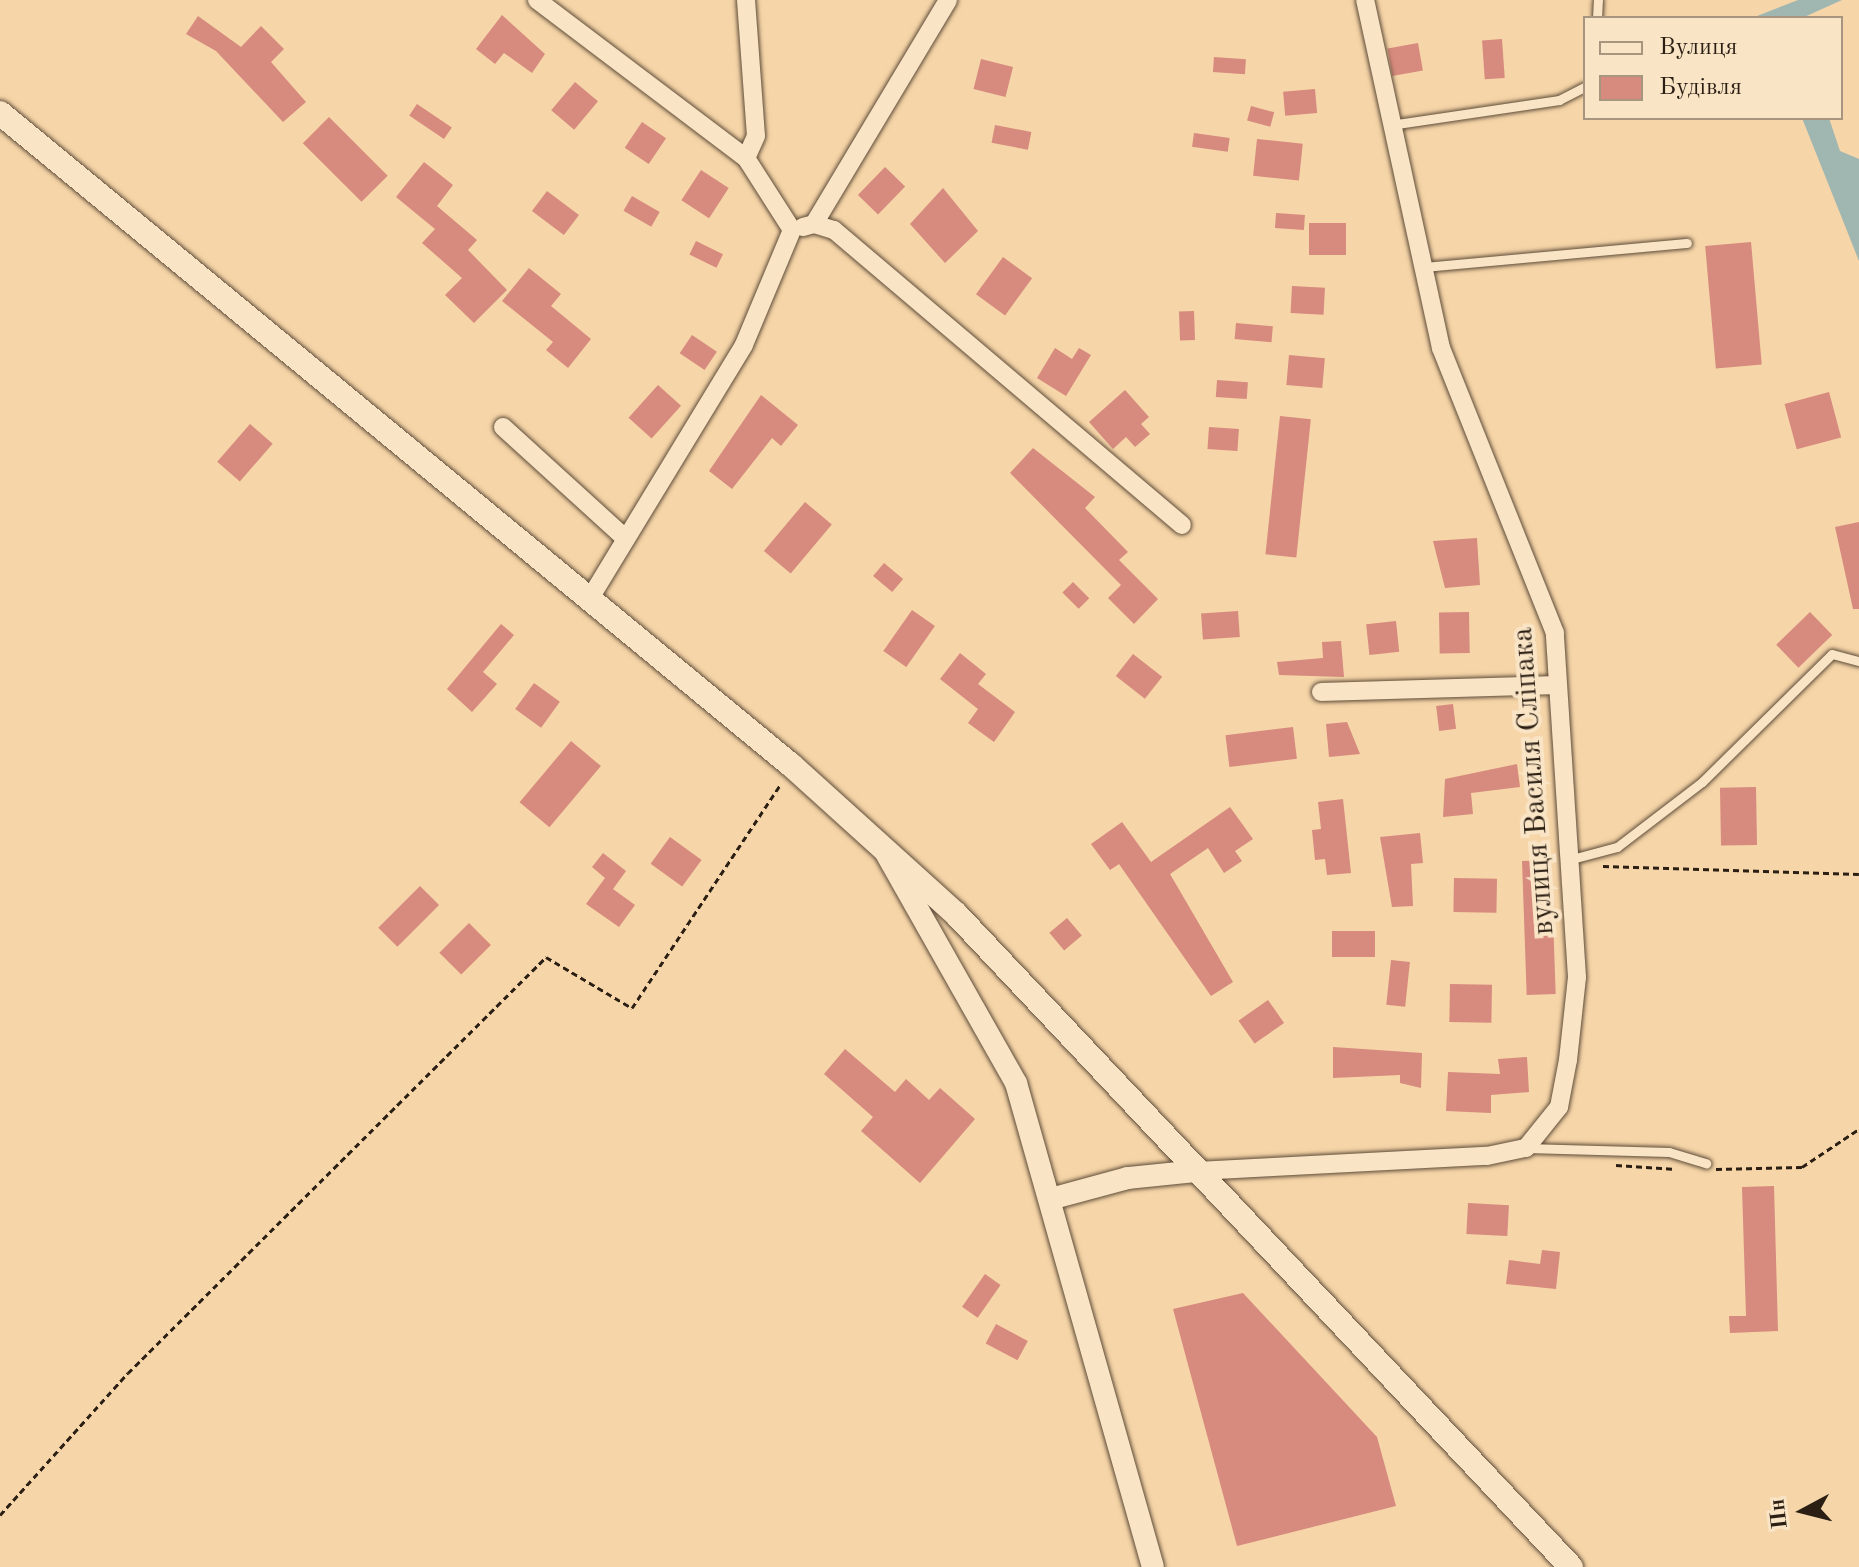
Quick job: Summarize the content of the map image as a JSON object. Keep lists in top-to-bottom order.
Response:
{
  "streets": {
    "street": ["вулиця Василя Сліпака"]
  },
  "legend": ["Вулиця", "Будівля"],
  "north": "left"
}
